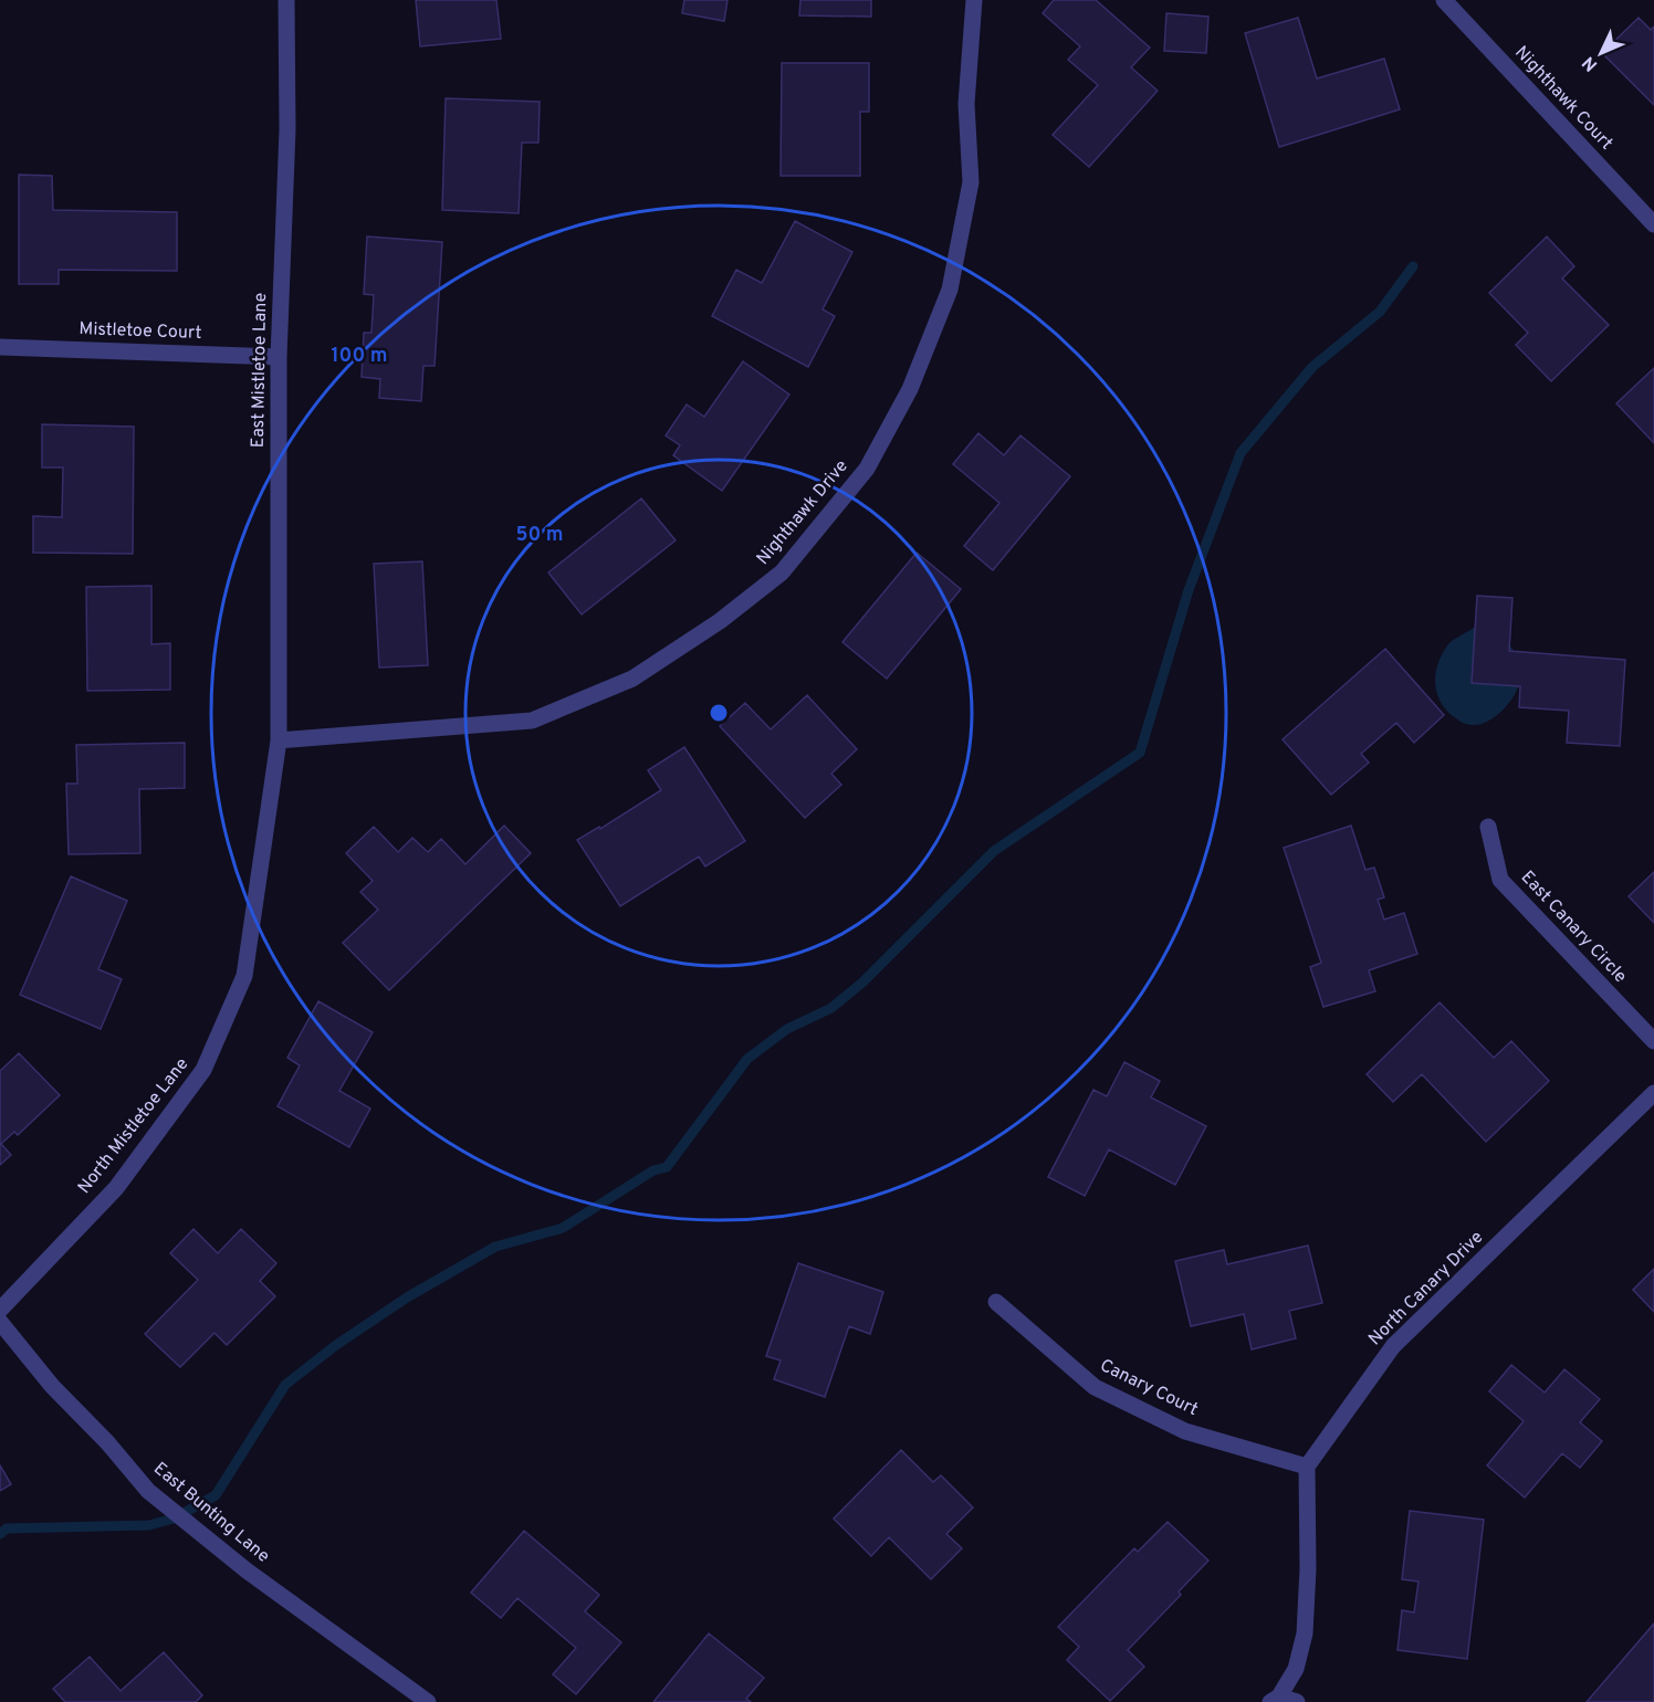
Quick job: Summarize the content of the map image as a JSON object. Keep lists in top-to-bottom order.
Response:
{
  "streets": {
    "street": [
      "Nighthawk Court",
      "Mistletoe Court",
      "East Mistletoe Lane",
      "Nighthawk Drive",
      "East Canary Circle",
      "North Mistletoe Lane",
      "North Canary Drive",
      "Canary Court",
      "East Bunting Lane"
    ]
  },
  "crossings": [
    ["Mistletoe Court", "East Mistletoe Lane"],
    ["East Mistletoe Lane", "Nighthawk Drive"],
    ["East Mistletoe Lane", "North Mistletoe Lane"],
    ["Nighthawk Drive", "North Mistletoe Lane"],
    ["North Canary Drive", "Canary Court"]
  ],
  "north": "bottom left",
  "rings": ["100 m", "50 m"]
}
